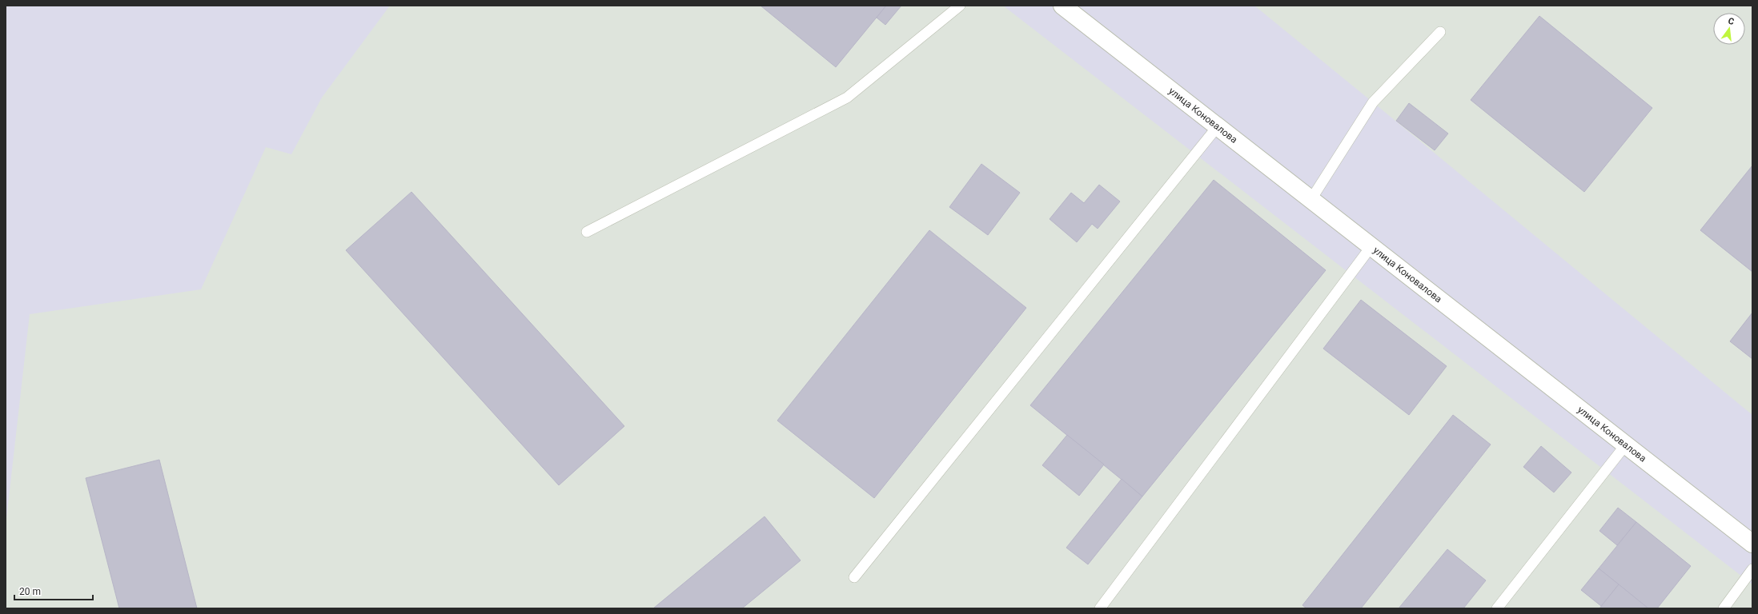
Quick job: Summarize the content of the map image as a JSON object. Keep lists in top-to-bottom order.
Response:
{
  "streets": {
    "street": ["улица Коновалова"]
  },
  "scale_bar": "20 m",
  "north": "top"
}
